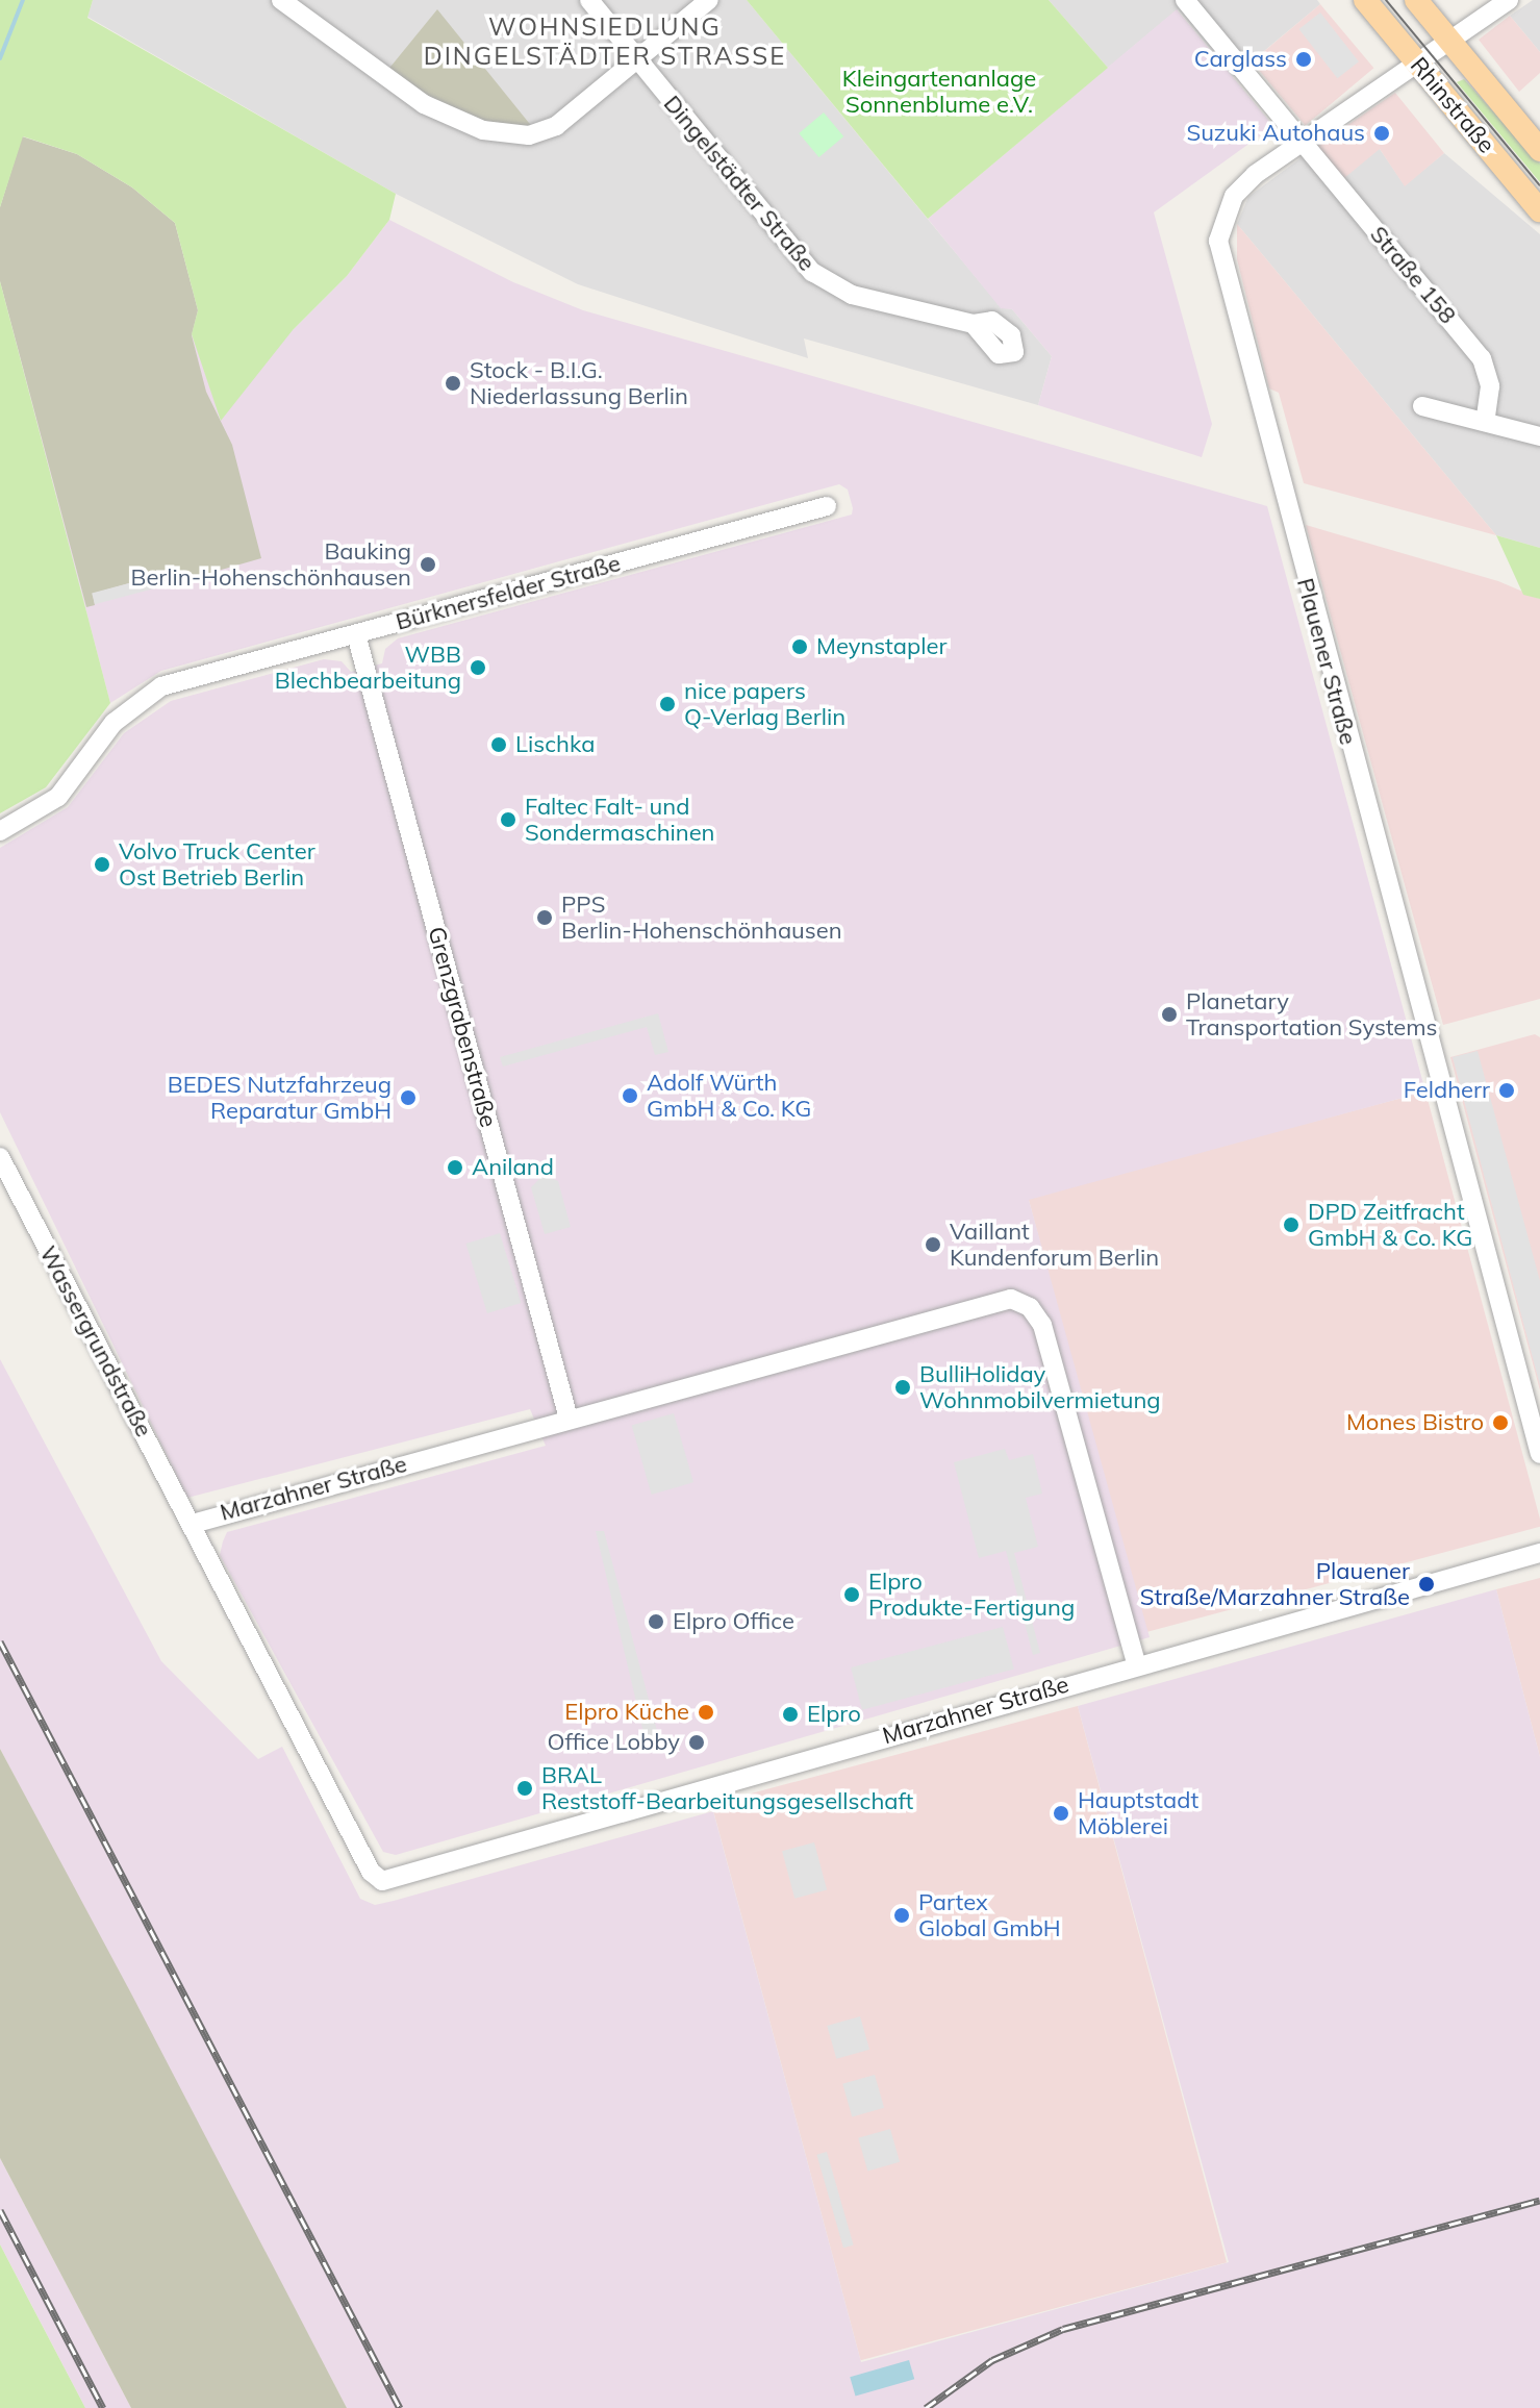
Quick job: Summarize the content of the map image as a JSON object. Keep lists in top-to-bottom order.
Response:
{
  "streets": {
    "main road": ["Rhinstraße"],
    "street": [
      "Dingelstädter Straße",
      "Straße 158",
      "Bürknersfelder Straße",
      "Plauener Straße",
      "Grenzgrabenstraße",
      "Wassergrundstraße",
      "Marzahner Straße"
    ]
  },
  "crossings": [
    ["Rhinstraße", "Plauener Straße"],
    ["Straße 158", "Plauener Straße"],
    ["Bürknersfelder Straße", "Grenzgrabenstraße"],
    ["Grenzgrabenstraße", "Marzahner Straße"],
    ["Wassergrundstraße", "Marzahner Straße"]
  ],
  "districts": ["WOHNSIEDLUNG DINGELSTÄDTER STRASSE"],
  "parks": ["Kleingartenanlage Sonnenblume e.V."],
  "places": [
    "Carglass",
    "Suzuki Autohaus",
    "Stock - B.I.G. Niederlassung Berlin",
    "Bauking Berlin-Hohenschönhausen",
    "Meynstapler",
    "WBB Blechbearbeitung",
    "nice papers Q-Verlag Berlin",
    "Lischka",
    "Faltec Falt- und Sondermaschinen",
    "Volvo Truck Center Ost Betrieb Berlin",
    "PPS Berlin-Hohenschönhausen",
    "Planetary Transportation Systems",
    "Feldherr",
    "Adolf Würth GmbH & Co. KG",
    "BEDES Nutzfahrzeug Reparatur GmbH",
    "Aniland",
    "DPD Zeitfracht GmbH & Co. KG",
    "Vaillant Kundenforum Berlin",
    "BulliHoliday Wohnmobilvermietung",
    "Mones Bistro",
    "Plauener Straße/Marzahner Straße",
    "Elpro Produkte-Fertigung",
    "Elpro Office",
    "Elpro Küche",
    "Elpro",
    "Office Lobby",
    "BRAL Reststoff-Bearbeitungsgesellschaft",
    "Hauptstadt Möblerei",
    "Partex Global GmbH"
  ]
}
